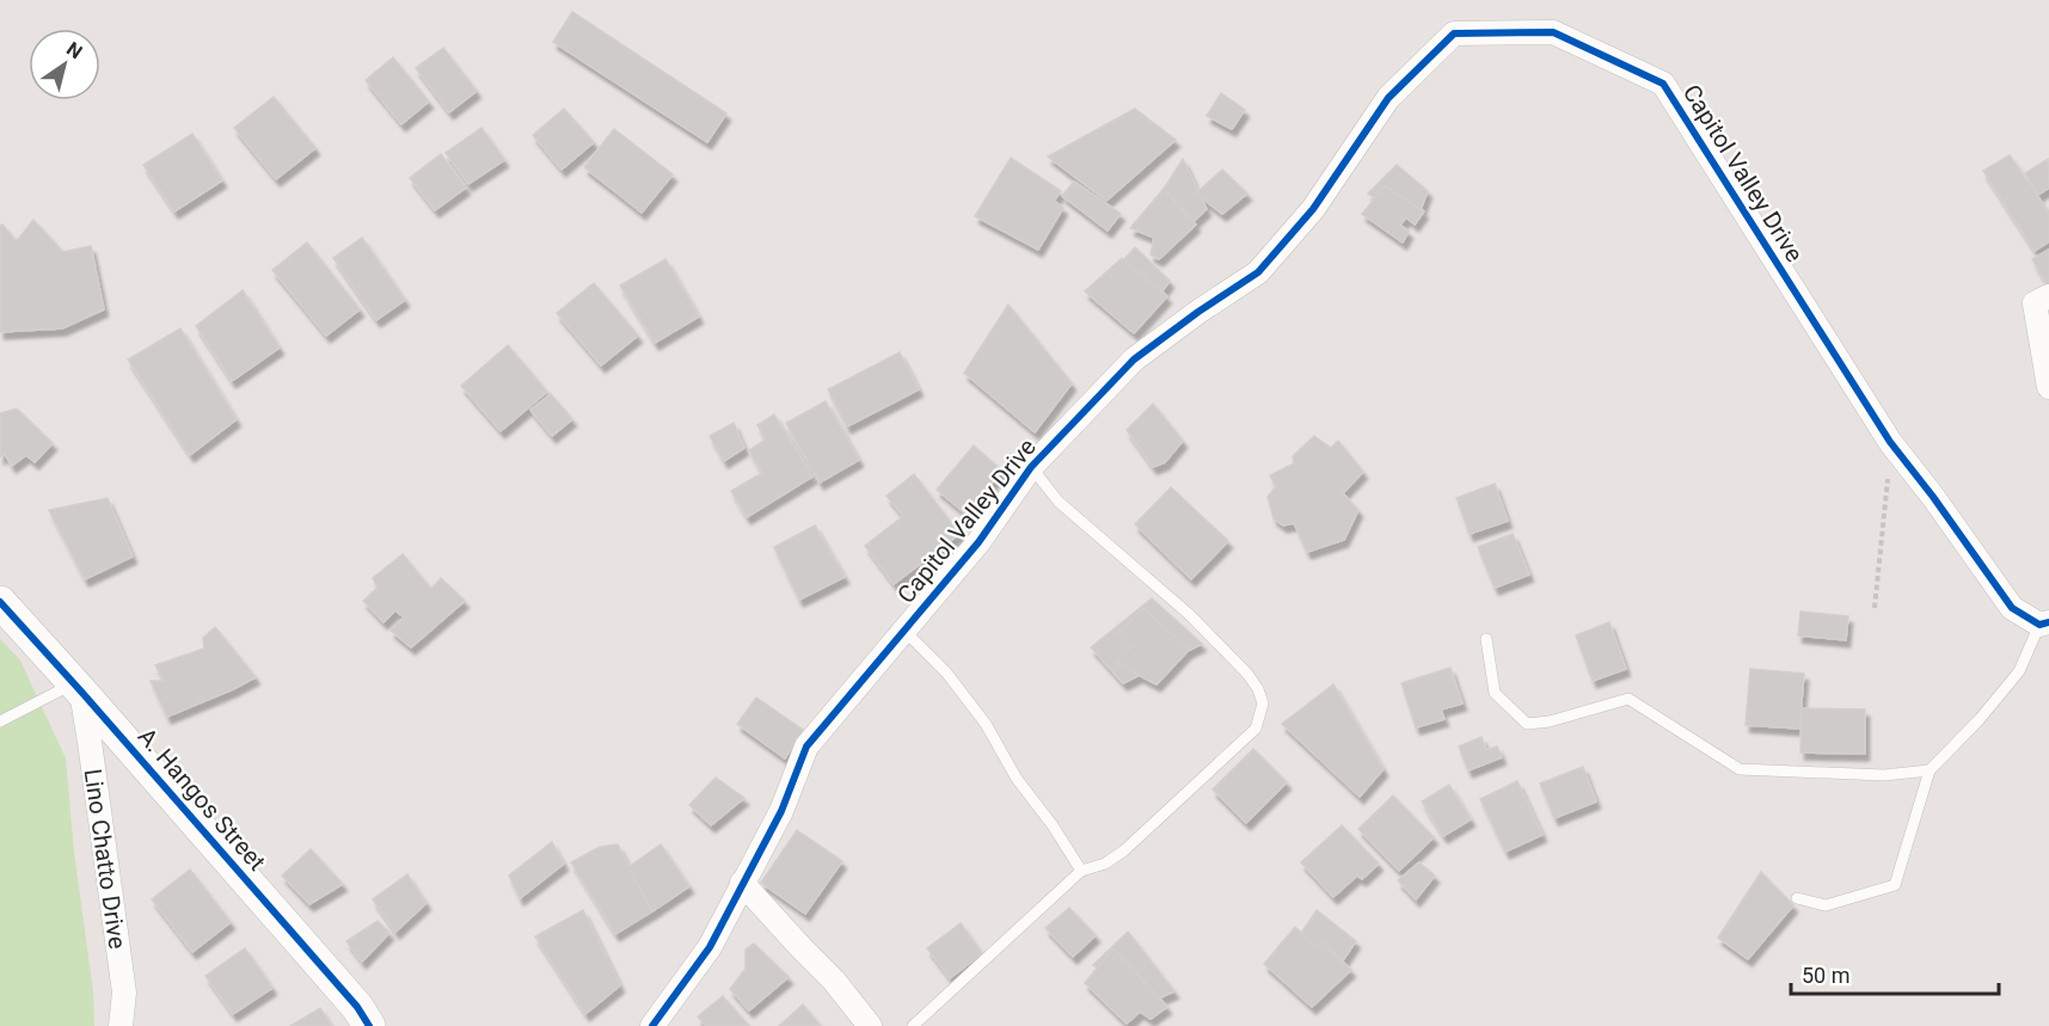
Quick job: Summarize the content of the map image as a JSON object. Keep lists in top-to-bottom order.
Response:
{
  "streets": {
    "street": ["Capitol Valley Drive", "A. Hangos Street", "Lino Chatto Drive"]
  },
  "crossings": [
    ["A. Hangos Street", "Lino Chatto Drive"]
  ],
  "scale_bar": "50 m",
  "north": "top right"
}
